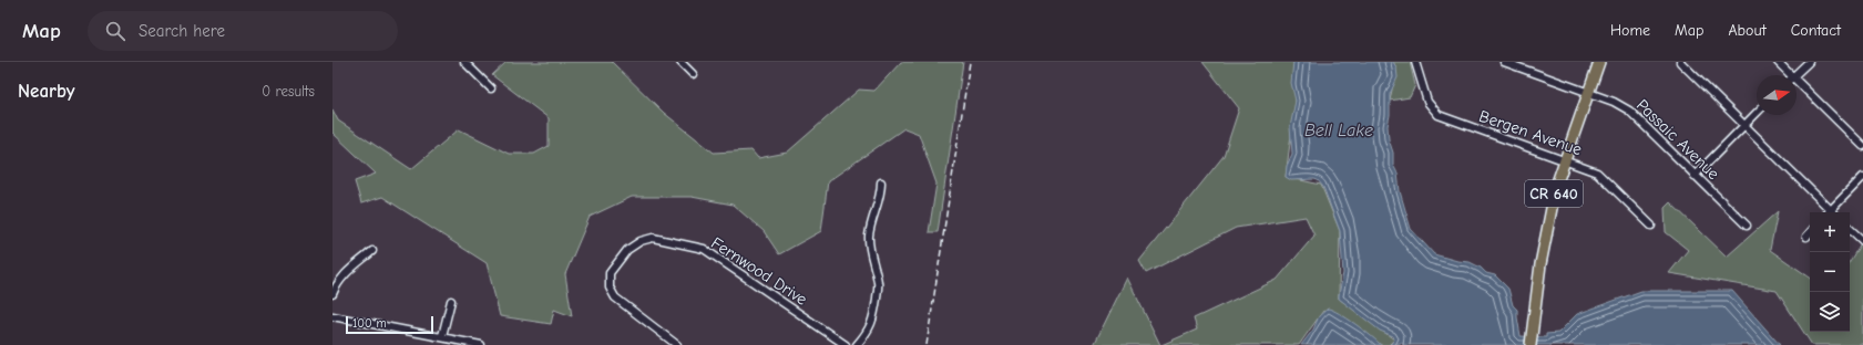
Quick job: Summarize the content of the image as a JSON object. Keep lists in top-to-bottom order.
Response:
{
  "streets": {
    "main road": ["CR 640"],
    "street": ["Bergen Avenue", "Passaic Avenue", "Fernwood Drive"]
  },
  "crossings": [
    ["Bergen Avenue", "CR 640"],
    ["Passaic Avenue", "CR 640"]
  ],
  "water": ["Bell Lake"],
  "scale_bar": "100 m",
  "north": "right",
  "page": {
    "header": "Map",
    "search": "Search here",
    "nav": [
      "Home",
      "Map",
      "About",
      "Contact"
    ],
    "heading": ["Nearby", "0 results"],
    "map_buttons": ["+", "−"],
    "scale": "100 m"
  }
}
